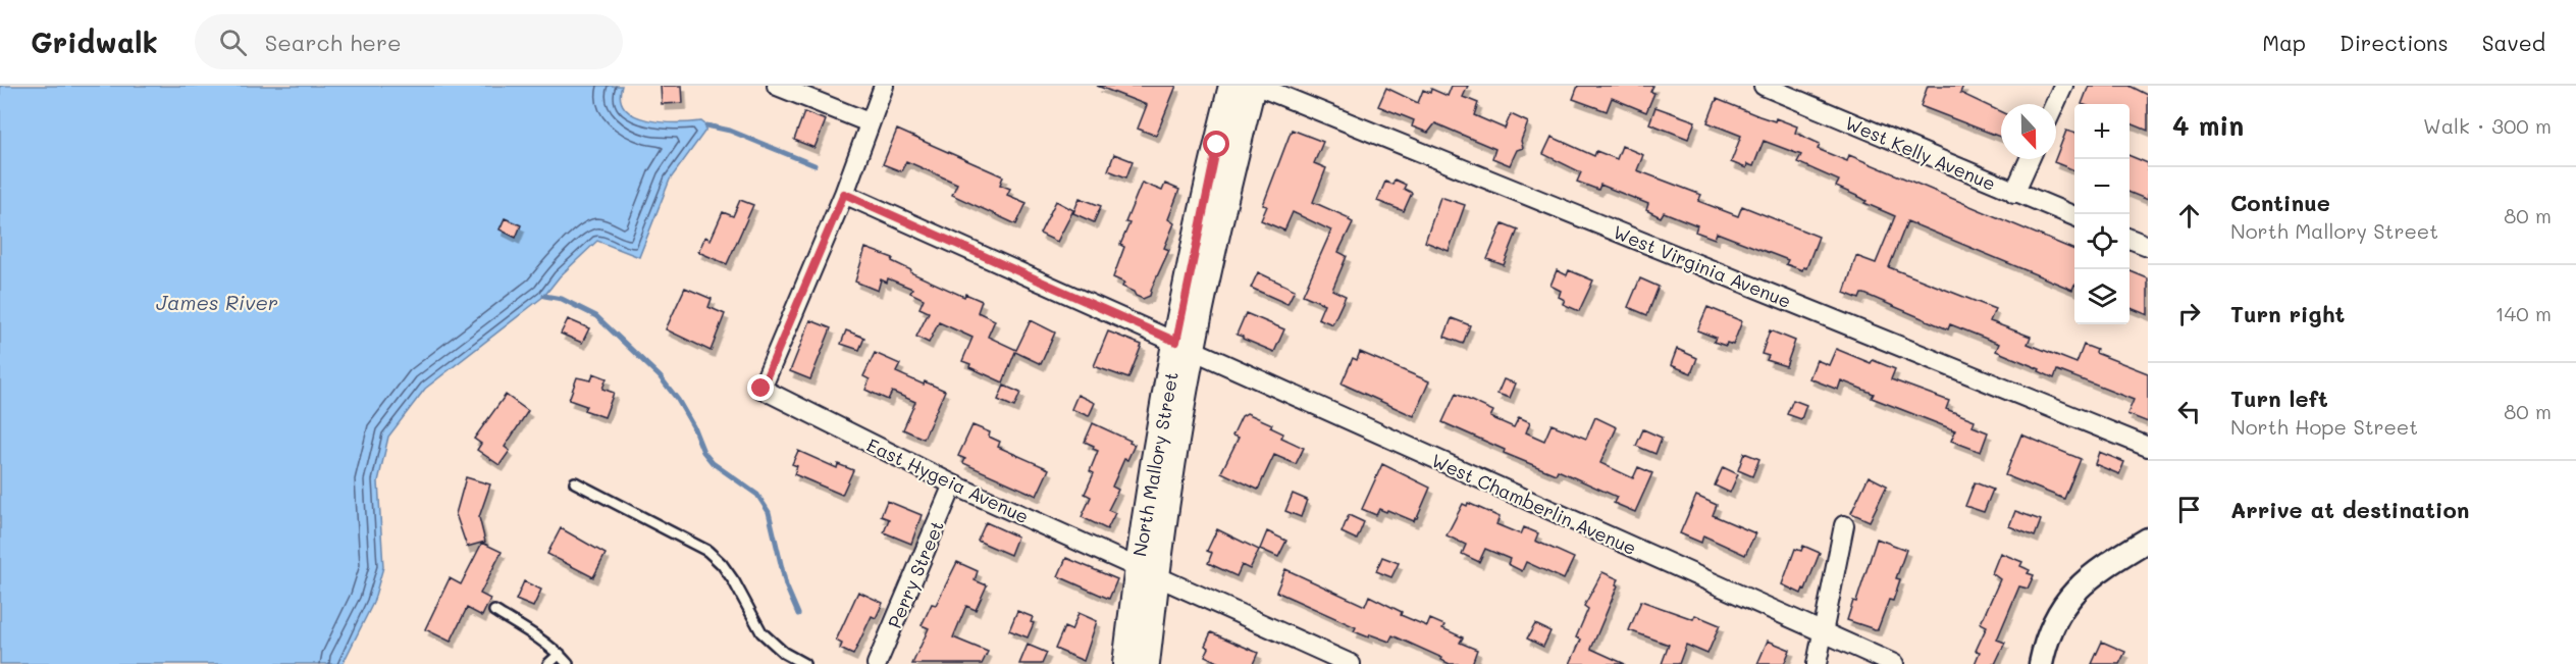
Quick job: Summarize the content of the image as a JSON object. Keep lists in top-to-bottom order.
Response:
{
  "streets": {
    "main road": ["North Mallory Street"],
    "street": [
      "West Kelly Avenue",
      "West Virginia Avenue",
      "East Hygeia Avenue",
      "West Chamberlin Avenue",
      "Perry Street"
    ]
  },
  "crossings": [
    ["North Mallory Street", "East Hygeia Avenue"],
    ["North Mallory Street", "West Chamberlin Avenue"],
    ["East Hygeia Avenue", "West Chamberlin Avenue"],
    ["East Hygeia Avenue", "Perry Street"]
  ],
  "water": ["James River"],
  "north": "bottom",
  "page": {
    "header": "Gridwalk",
    "search": "Search here",
    "nav": ["Map", "Directions", "Saved"],
    "heading": ["4 min", "Walk · 300 m"],
    "map_buttons": ["+", "−"],
    "list": [
      ["Continue", "North Mallory Street", "80 m"],
      ["Turn right", "140 m"],
      ["Turn left", "North Hope Street", "80 m"],
      "Arrive at destination"
    ]
  }
}
